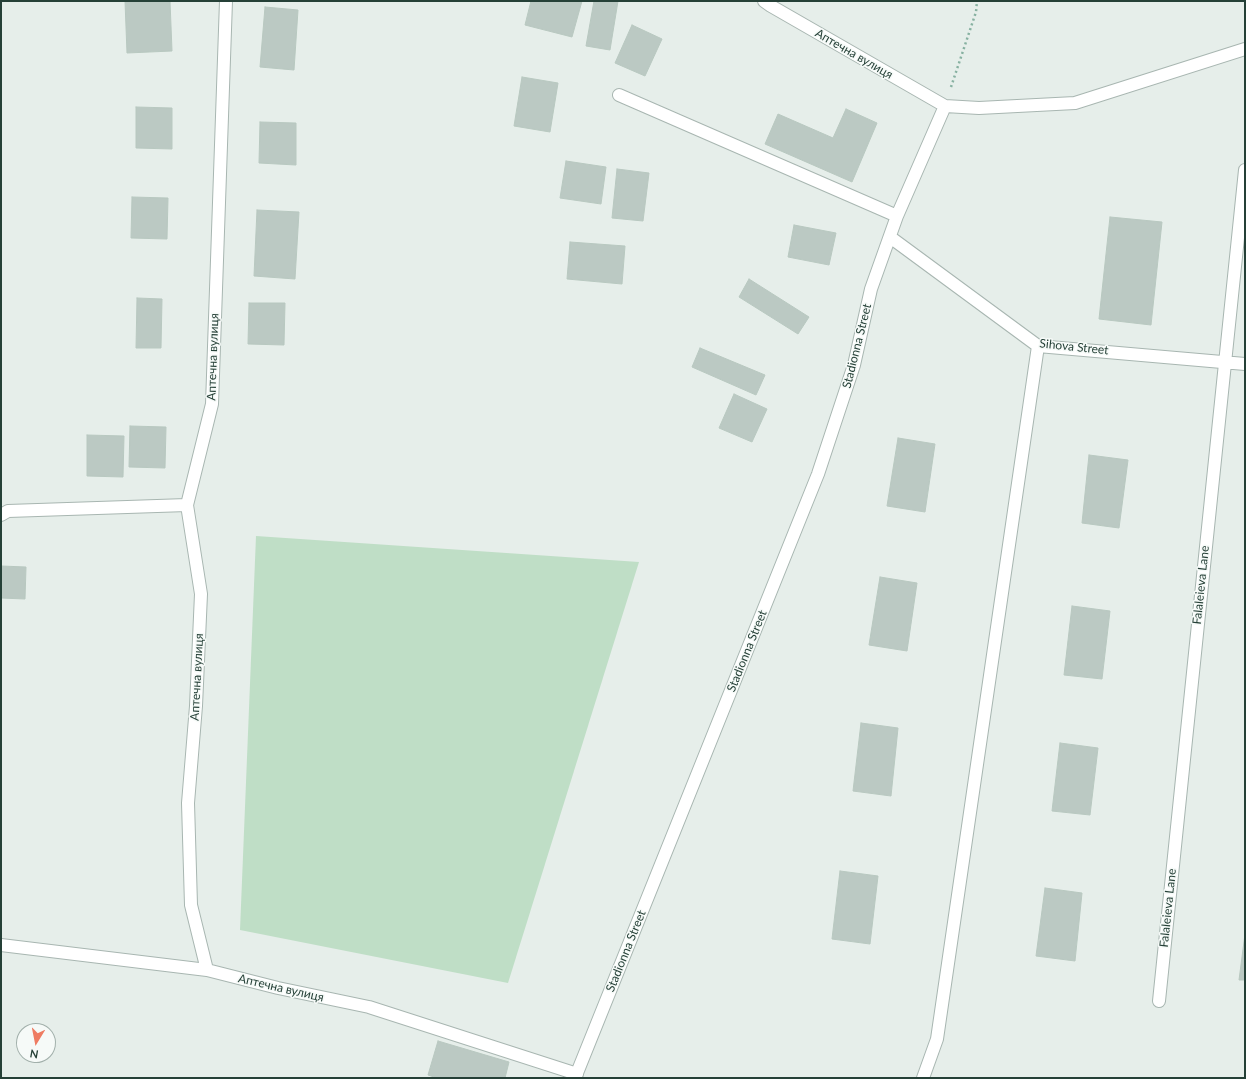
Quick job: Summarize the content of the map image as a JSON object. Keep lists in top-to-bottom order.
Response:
{
  "streets": {
    "street": [
      "Аптечна вулиця",
      "Stadionna Street",
      "Sihova Street",
      "Falaleieva Lane"
    ]
  },
  "crossings": [
    ["Аптечна вулиця", "Stadionna Street"],
    ["Stadionna Street", "Sihova Street"],
    ["Sihova Street", "Falaleieva Lane"]
  ],
  "north": "bottom"
}
